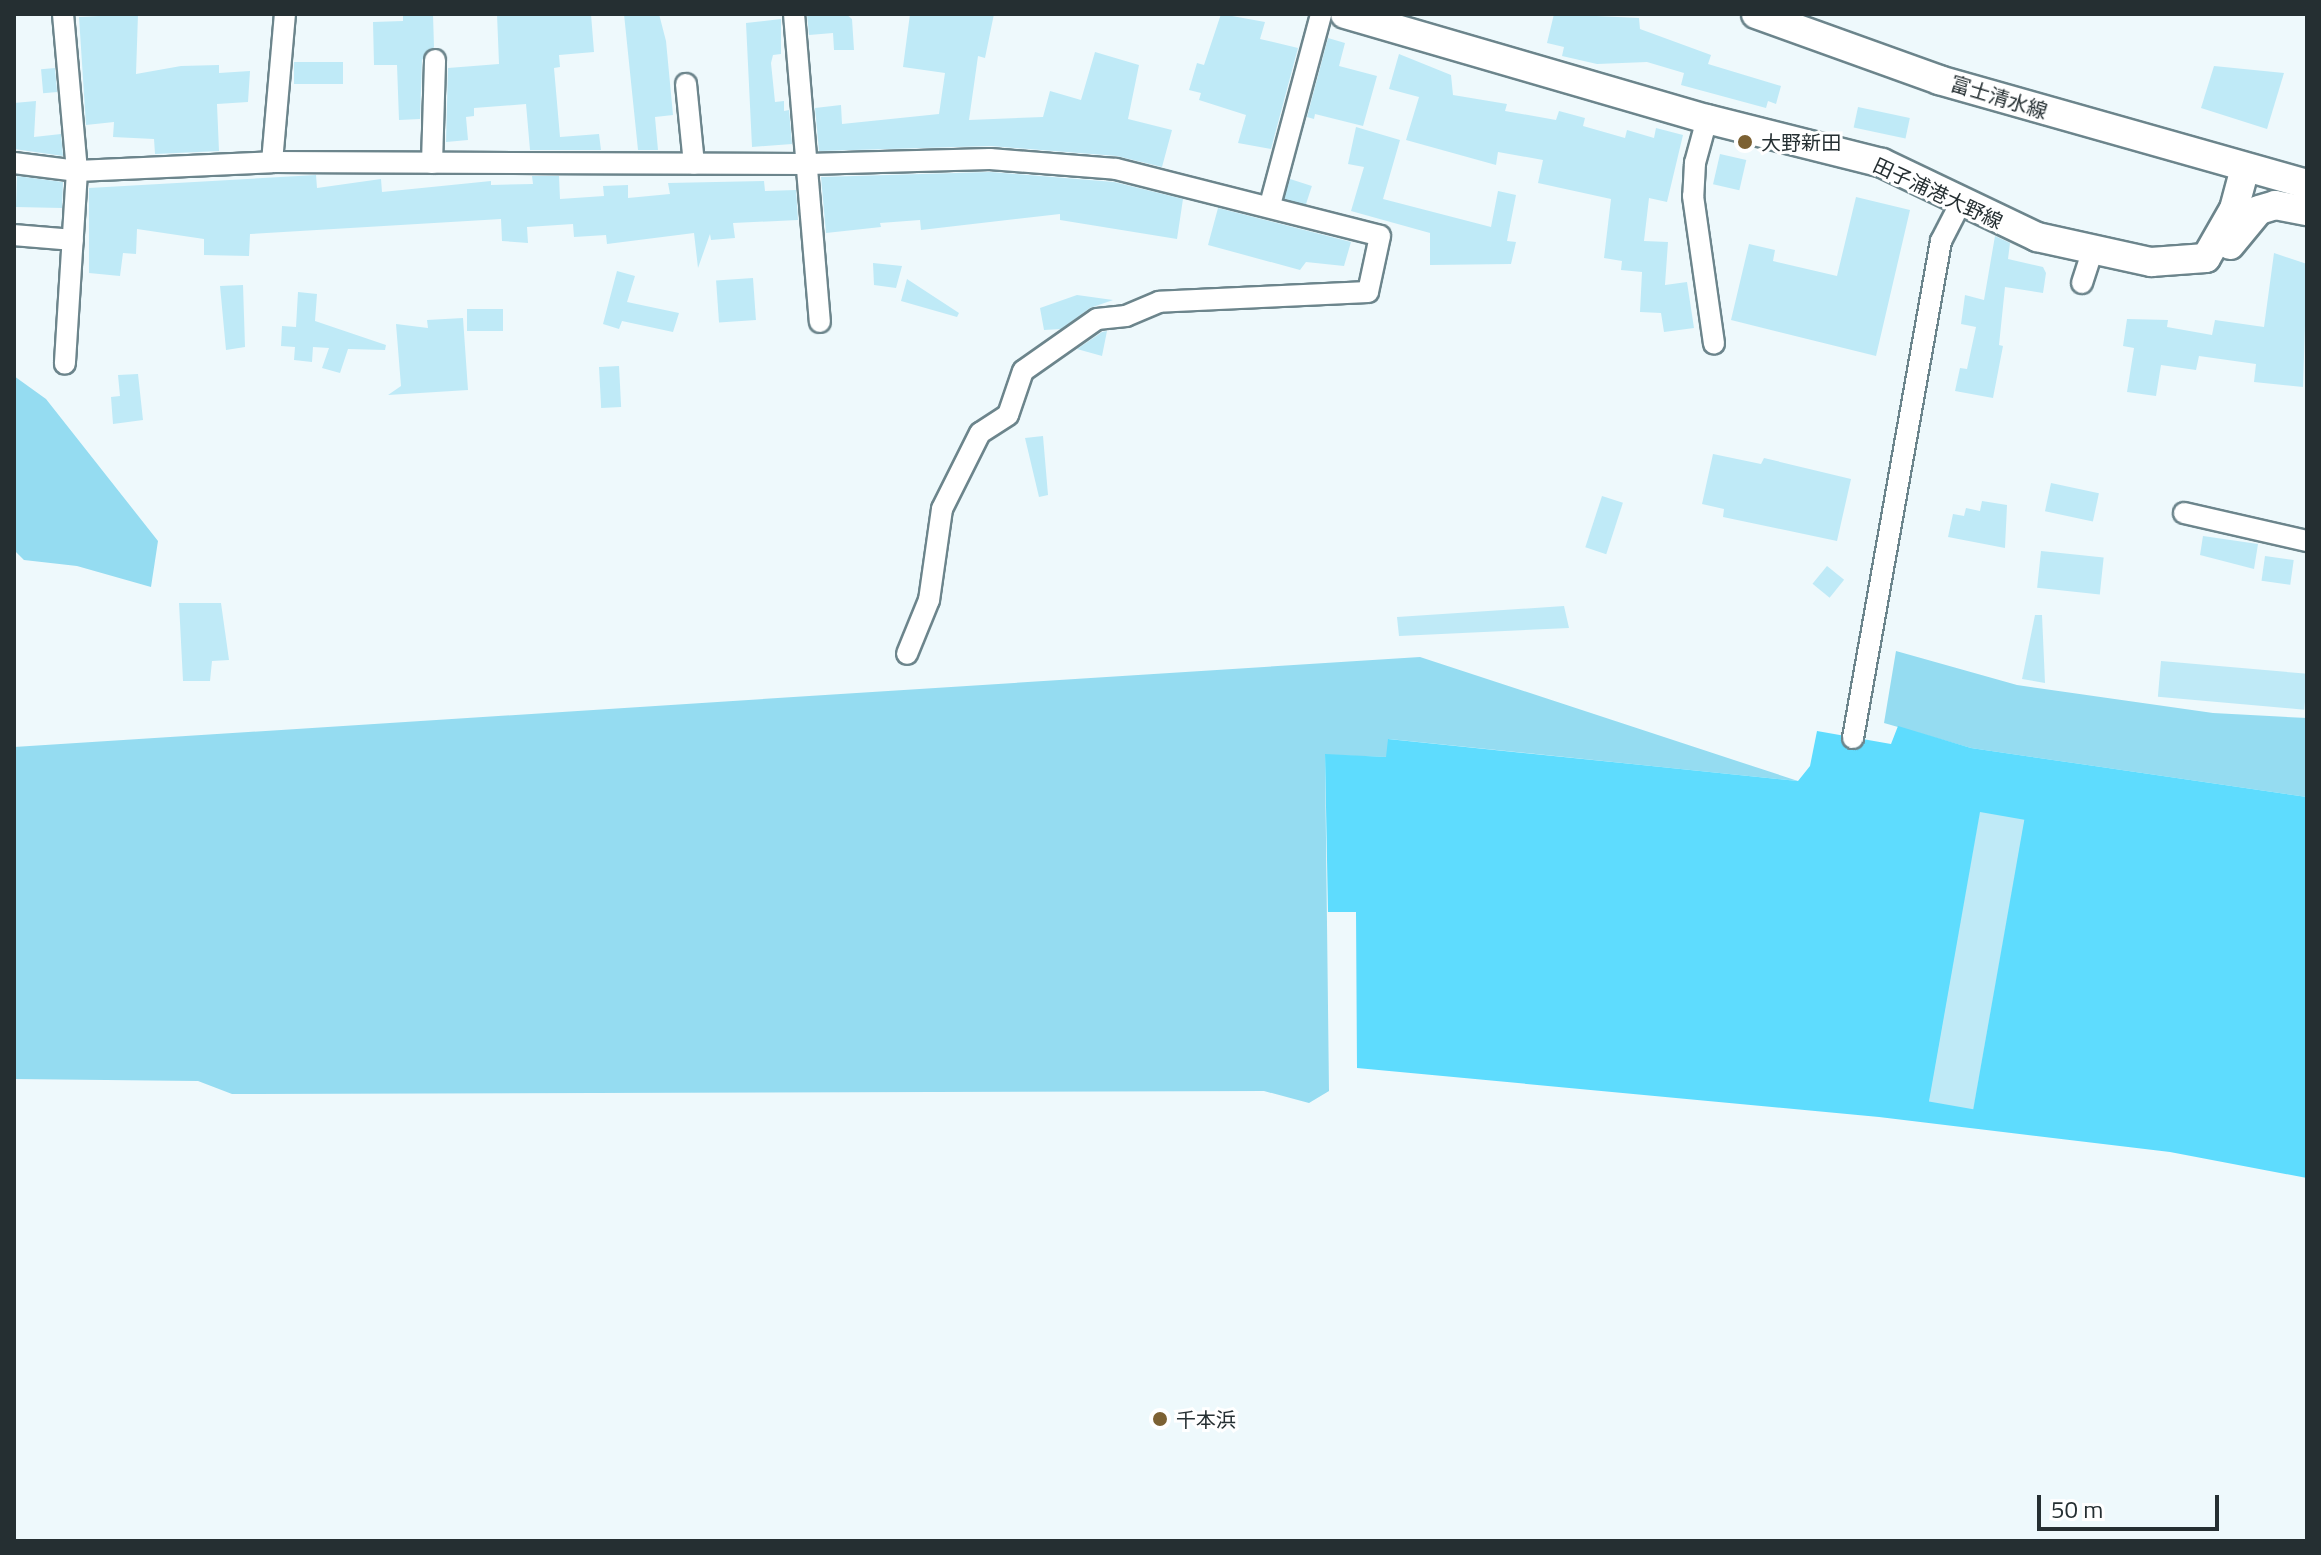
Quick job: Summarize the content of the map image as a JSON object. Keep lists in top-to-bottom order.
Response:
{
  "streets": {
    "main road": ["富士清水線", "田子浦港大野線"]
  },
  "places": ["大野新田", "千本浜"],
  "scale_bar": "50 m"
}
